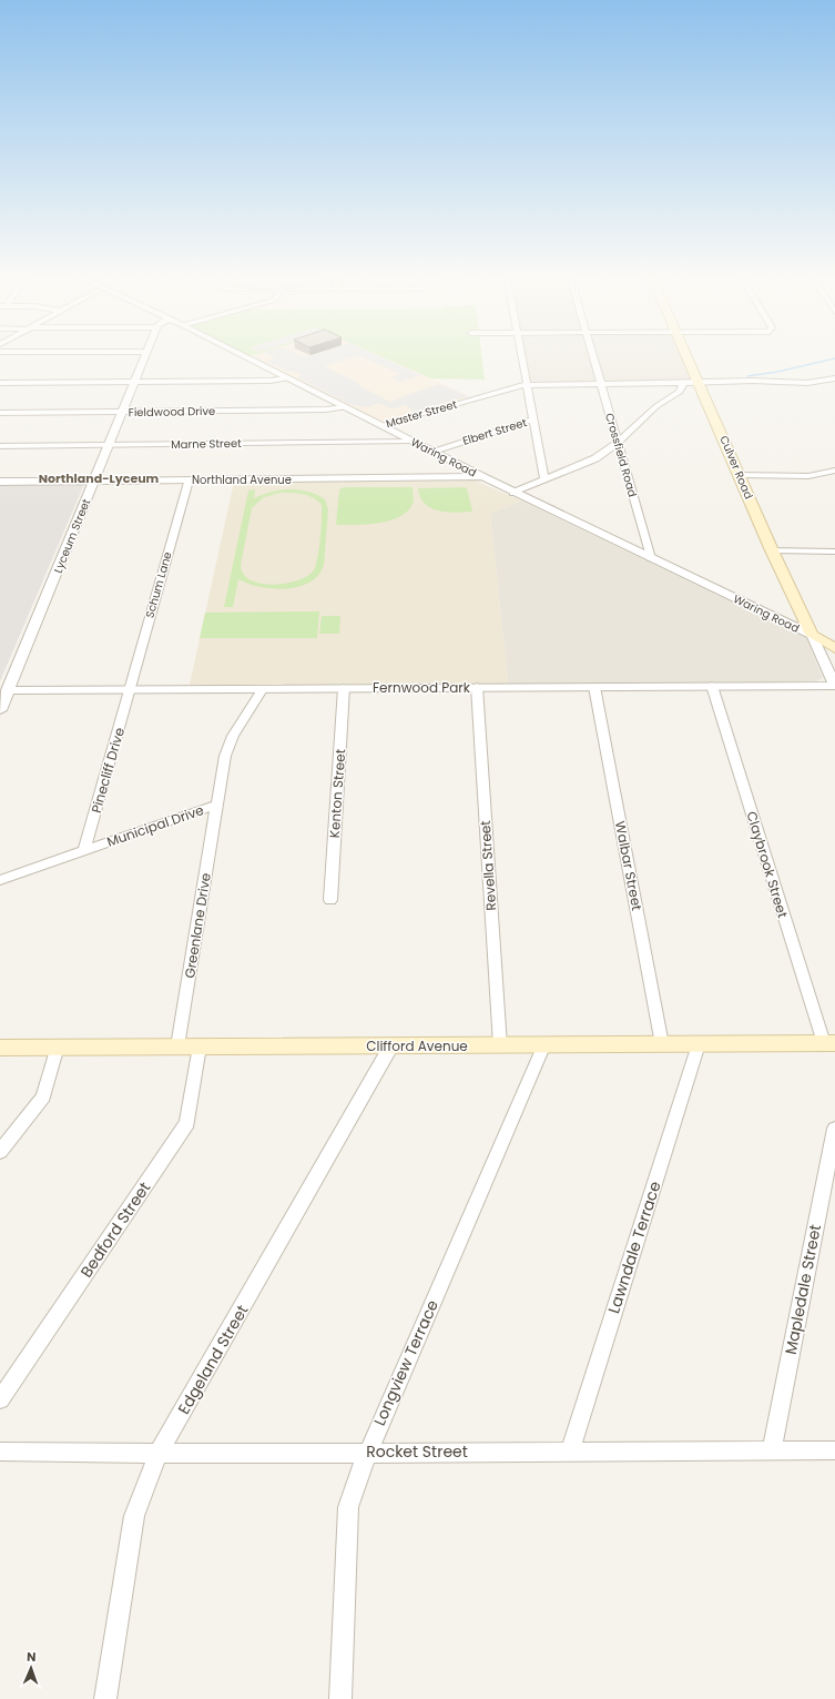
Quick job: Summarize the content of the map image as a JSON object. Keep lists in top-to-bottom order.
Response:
{
  "streets": {
    "main road": ["Culver Road", "Clifford Avenue"],
    "street": [
      "Fieldwood Drive",
      "Master Street",
      "Elbert Street",
      "Marne Street",
      "Crossfield Road",
      "Waring Road",
      "Northland Avenue",
      "Lyceum Street",
      "Schum Lane",
      "Fernwood Park",
      "Pinecliff Drive",
      "Kenton Street",
      "Municipal Drive",
      "Claybrook Street",
      "Revella Street",
      "Walbar Street",
      "Greenlane Drive",
      "Bedford Street",
      "Lawndale Terrace",
      "Mapledale Street",
      "Edgeland Street",
      "Longview Terrace",
      "Rocket Street"
    ]
  },
  "crossings": [
    ["Fieldwood Drive", "Waring Road"],
    ["Fieldwood Drive", "Lyceum Street"],
    ["Master Street", "Crossfield Road"],
    ["Master Street", "Waring Road"],
    ["Master Street", "Culver Road"],
    ["Elbert Street", "Waring Road"],
    ["Marne Street", "Waring Road"],
    ["Marne Street", "Lyceum Street"],
    ["Crossfield Road", "Waring Road"],
    ["Waring Road", "Culver Road"],
    ["Waring Road", "Northland Avenue"],
    ["Northland Avenue", "Lyceum Street"],
    ["Northland Avenue", "Schum Lane"],
    ["Lyceum Street", "Fernwood Park"],
    ["Schum Lane", "Fernwood Park"],
    ["Schum Lane", "Pinecliff Drive"],
    ["Fernwood Park", "Pinecliff Drive"],
    ["Fernwood Park", "Kenton Street"],
    ["Fernwood Park", "Municipal Drive"],
    ["Fernwood Park", "Claybrook Street"],
    ["Fernwood Park", "Revella Street"],
    ["Fernwood Park", "Walbar Street"],
    ["Pinecliff Drive", "Municipal Drive"],
    ["Municipal Drive", "Greenlane Drive"],
    ["Claybrook Street", "Clifford Avenue"],
    ["Revella Street", "Clifford Avenue"],
    ["Walbar Street", "Clifford Avenue"],
    ["Greenlane Drive", "Clifford Avenue"],
    ["Clifford Avenue", "Bedford Street"],
    ["Clifford Avenue", "Lawndale Terrace"],
    ["Clifford Avenue", "Edgeland Street"],
    ["Clifford Avenue", "Longview Terrace"],
    ["Lawndale Terrace", "Rocket Street"],
    ["Mapledale Street", "Rocket Street"],
    ["Edgeland Street", "Rocket Street"],
    ["Longview Terrace", "Rocket Street"]
  ],
  "districts": ["Northland-Lyceum"],
  "north": "top"
}
